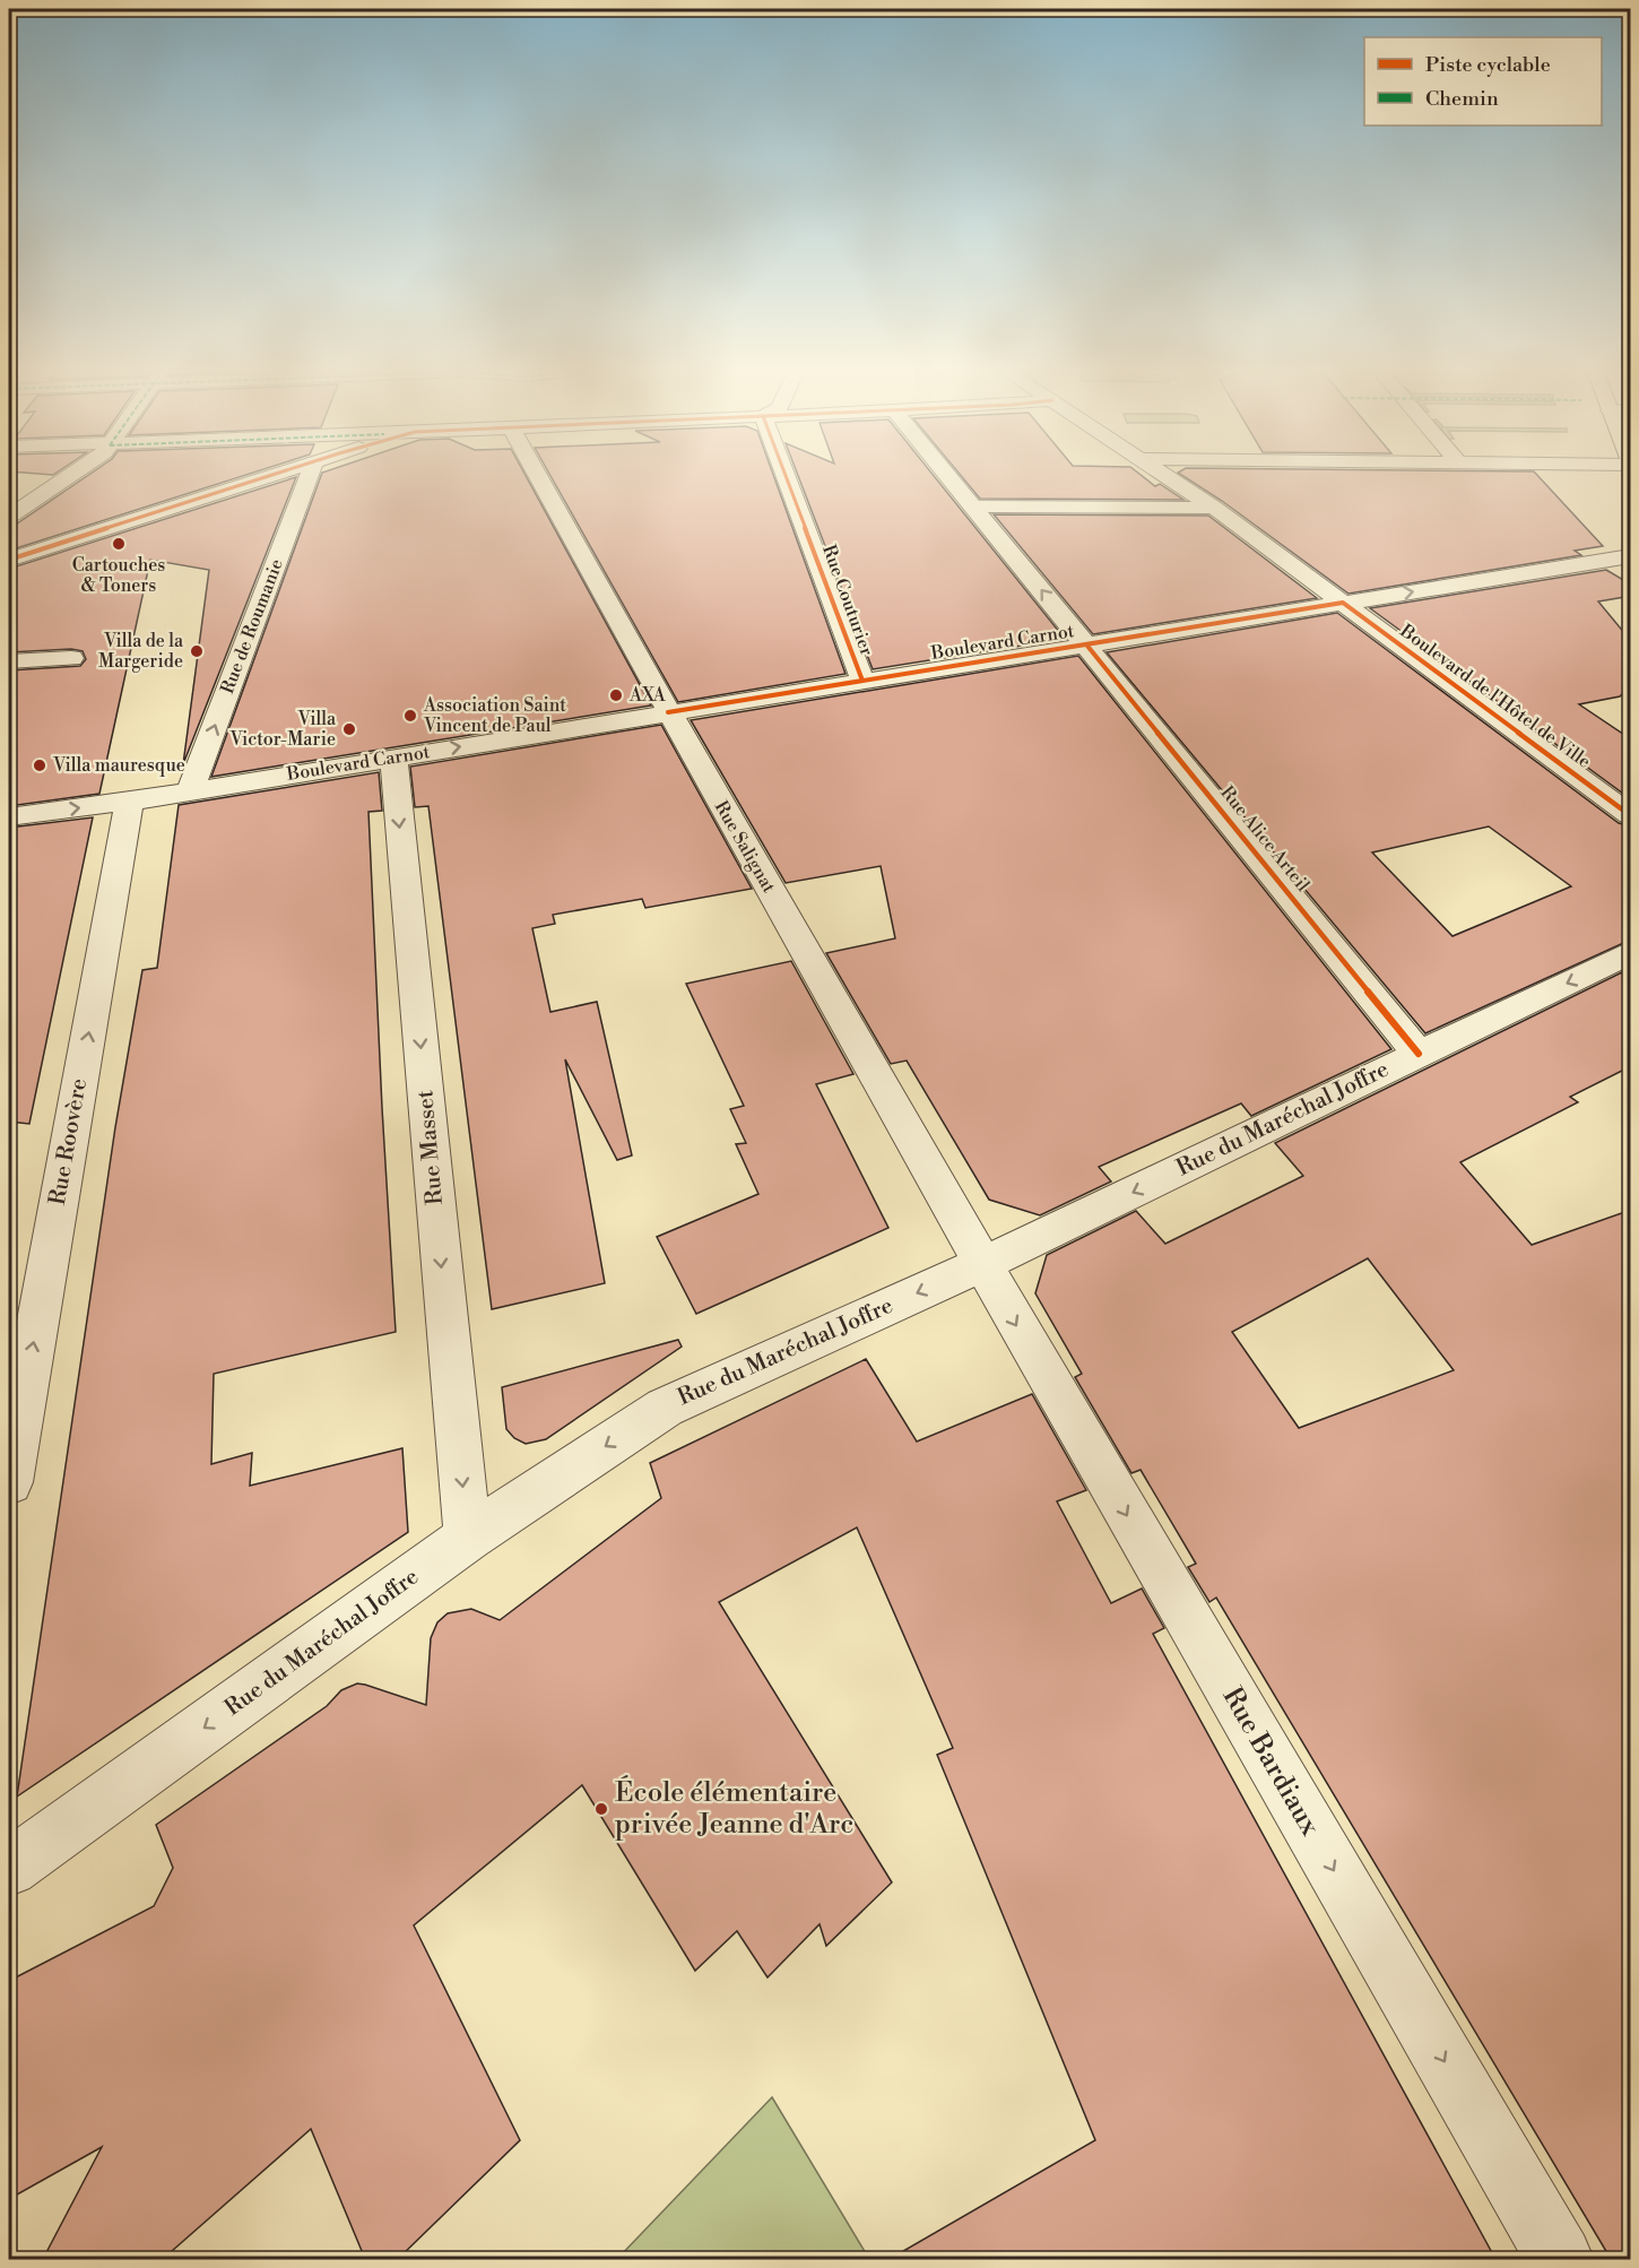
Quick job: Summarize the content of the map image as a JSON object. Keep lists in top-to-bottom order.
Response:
{
  "streets": {
    "street": [
      "Rue Couturier",
      "Rue de Roumanie",
      "Boulevard Carnot",
      "Boulevard de l'Hôtel de Ville",
      "Rue Alice Arteil",
      "Rue Salignat",
      "Rue du Maréchal Joffre",
      "Rue Roovère",
      "Rue Masset",
      "Rue Bardiaux"
    ]
  },
  "crossings": [
    ["Rue Couturier", "Boulevard Carnot"],
    ["Rue de Roumanie", "Boulevard Carnot"],
    ["Boulevard Carnot", "Boulevard de l'Hôtel de Ville"],
    ["Boulevard Carnot", "Rue Alice Arteil"],
    ["Boulevard Carnot", "Rue Salignat"],
    ["Boulevard Carnot", "Rue Roovère"],
    ["Boulevard Carnot", "Rue Masset"],
    ["Rue Alice Arteil", "Rue du Maréchal Joffre"],
    ["Rue Salignat", "Rue du Maréchal Joffre"],
    ["Rue Salignat", "Rue Bardiaux"],
    ["Rue du Maréchal Joffre", "Rue Masset"],
    ["Rue du Maréchal Joffre", "Rue Bardiaux"]
  ],
  "one_way": [
    "Rue de Roumanie",
    "Rue du Maréchal Joffre",
    "Rue Roovère",
    "Rue Masset",
    "Rue Bardiaux"
  ],
  "places": [
    "Cartouches & Toners",
    "Villa de la Margeride",
    "AXA",
    "Association Saint Vincent de Paul",
    "Villa Victor-Marie",
    "Villa mauresque",
    "École élémentaire privée Jeanne d'Arc"
  ],
  "legend": ["Piste cyclable", "Chemin"]
}
